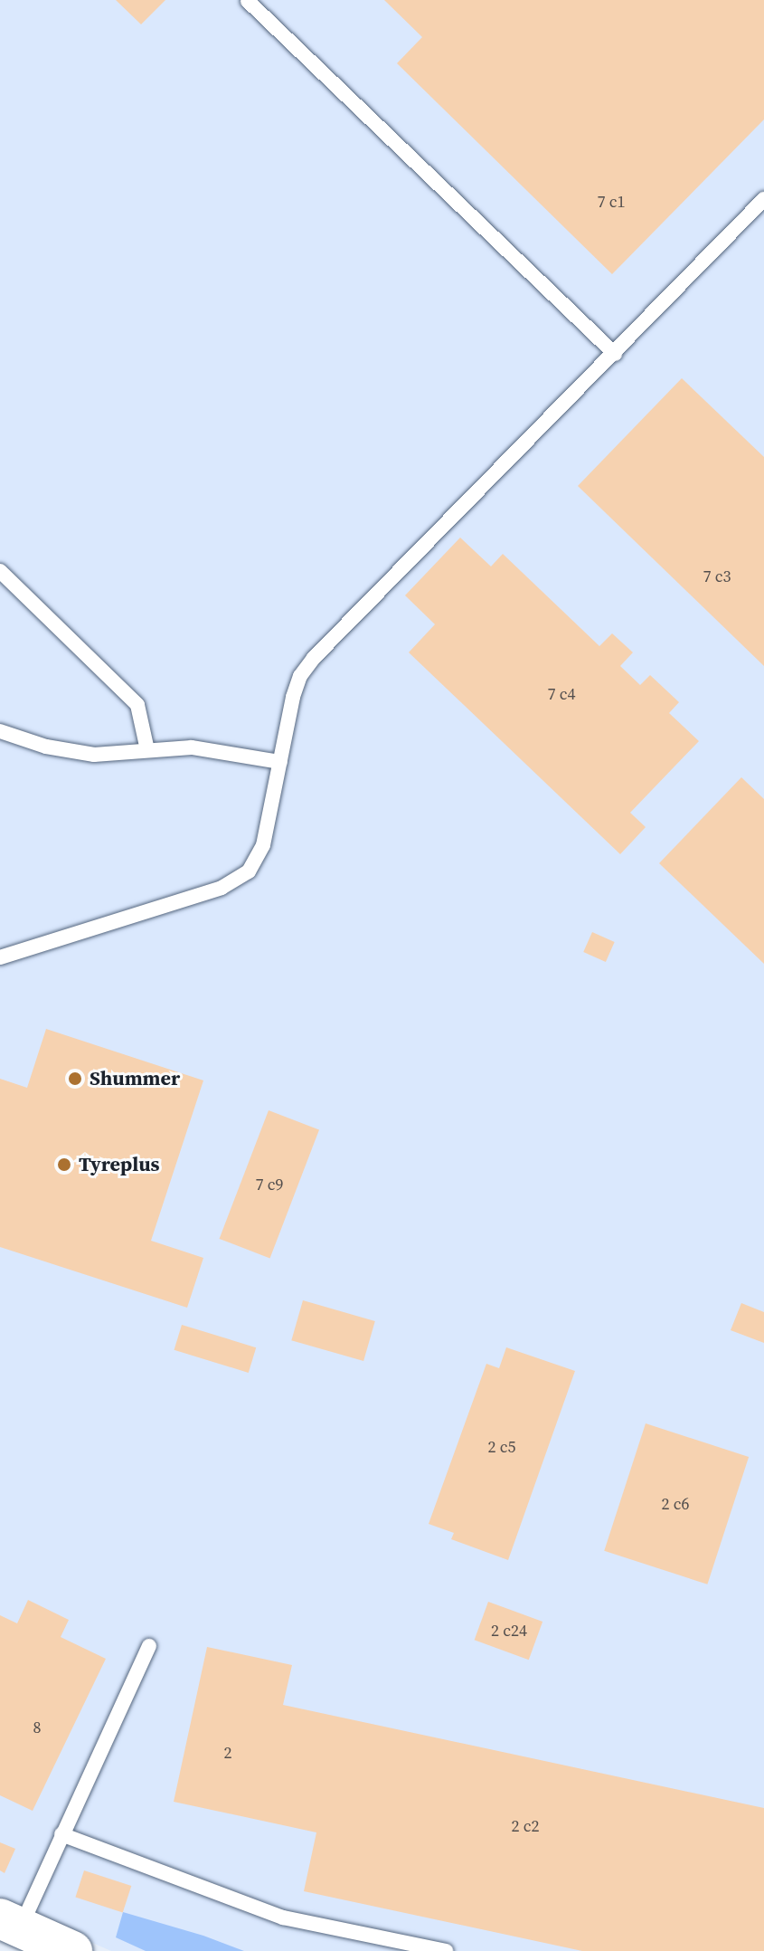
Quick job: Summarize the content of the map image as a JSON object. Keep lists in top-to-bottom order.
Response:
{
  "places": ["Shummer", "Tyreplus"],
  "house_numbers": [
    "7 с1",
    "7 с3",
    "7 с4",
    "7 с9",
    "2 с5",
    "2 с6",
    "2 с24",
    "8",
    "2",
    "2 с2"
  ]
}
